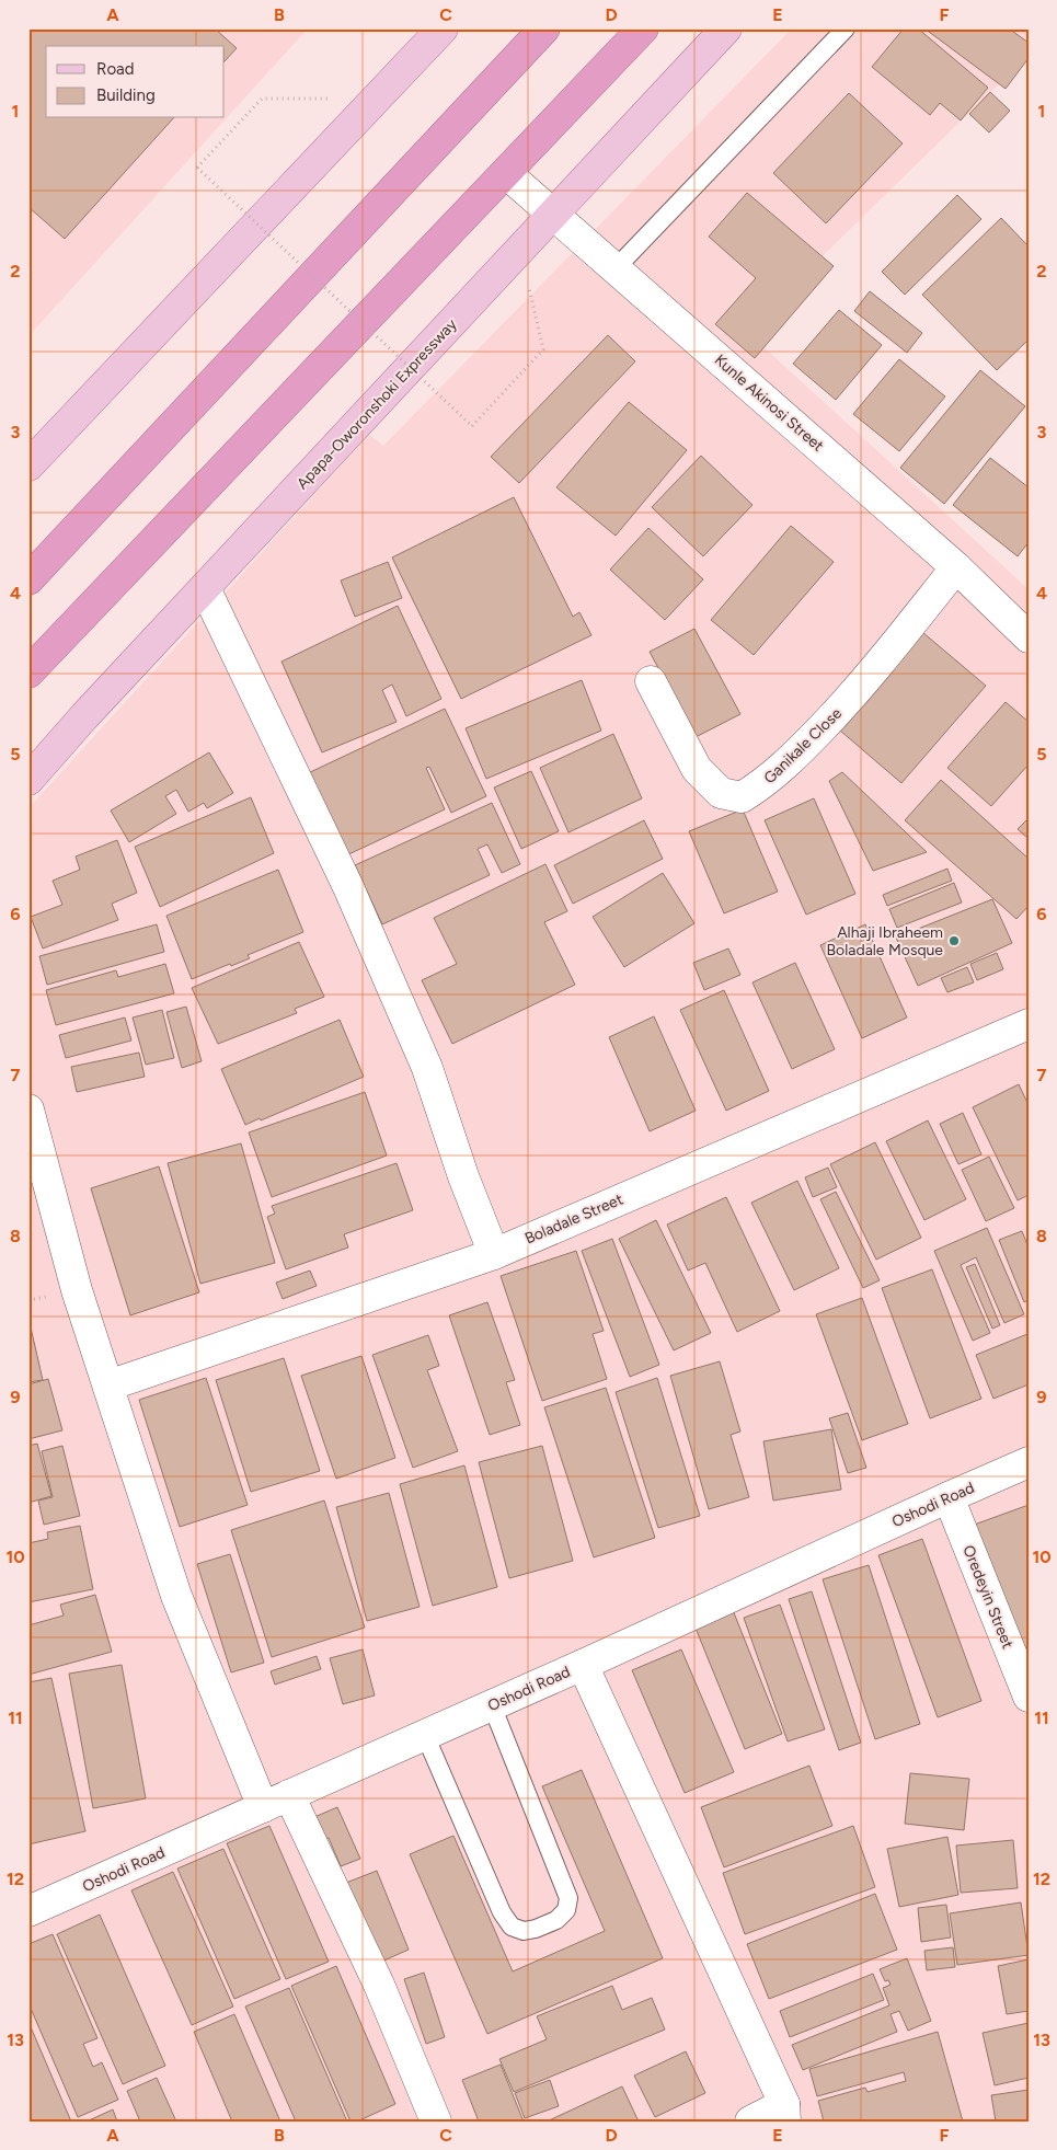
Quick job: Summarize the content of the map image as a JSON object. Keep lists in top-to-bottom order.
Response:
{
  "streets": {
    "main road": ["Apapa-Oworonshoki Expressway"],
    "street": [
      "Kunle Akinosi Street",
      "Ganikale Close",
      "Boladale Street",
      "Oshodi Road",
      "Oredeyin Street"
    ]
  },
  "crossings": [
    ["Kunle Akinosi Street", "Apapa-Oworonshoki Expressway"],
    ["Kunle Akinosi Street", "Ganikale Close"],
    ["Oshodi Road", "Oredeyin Street"]
  ],
  "places": ["Alhaji Ibraheem Boladale Mosque"],
  "legend": ["Road", "Building"],
  "grid": {
    "columns": [
      "A",
      "B",
      "C",
      "D",
      "E",
      "F"
    ],
    "rows": [
      "1",
      "2",
      "3",
      "4",
      "5",
      "6",
      "7",
      "8",
      "9",
      "10",
      "11",
      "12",
      "13"
    ]
  }
}
